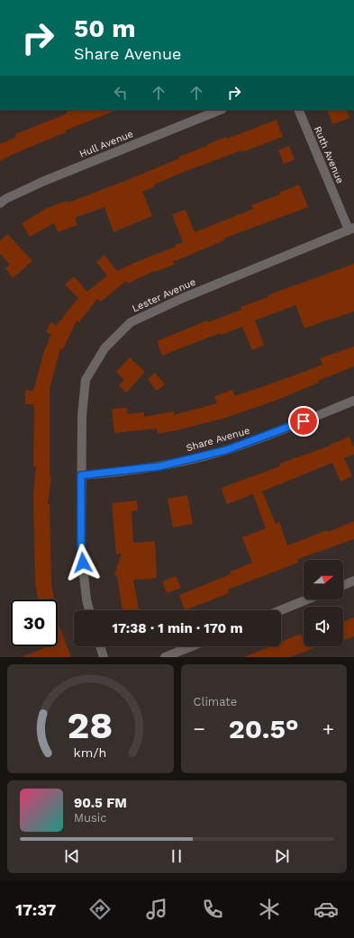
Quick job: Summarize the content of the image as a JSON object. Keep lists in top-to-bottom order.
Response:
{
  "streets": {
    "street": [
      "Hull Avenue",
      "Ruth Avenue",
      "Lester Avenue",
      "Share Avenue"
    ]
  },
  "crossings": [
    ["Ruth Avenue", "Lester Avenue"],
    ["Lester Avenue", "Share Avenue"]
  ],
  "north": "right",
  "page": {
    "turn": ["50 m", "Share Avenue"],
    "limit": "30",
    "trip": "17:38 · 1 min · 170 m",
    "tile": "Climate",
    "heat": ["−", "20.5°", "+"],
    "song": ["90.5 FM", "Music"],
    "tabs": "17:37",
    "gauge": ["28", "km/h"]
  }
}
